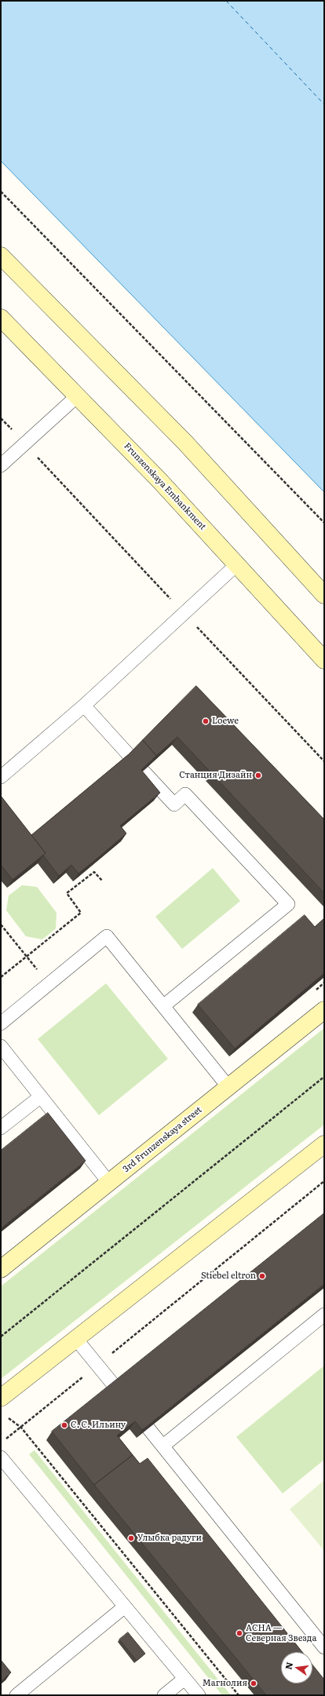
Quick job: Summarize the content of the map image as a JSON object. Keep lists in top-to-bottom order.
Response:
{
  "streets": {
    "main road": ["Frunzenskaya Embankment", "3rd Frunzenskaya street"]
  },
  "places": [
    "Loewe",
    "Станция Дизайн",
    "Stiebel eltron",
    "С. С. Ильину",
    "Улыбка радуги",
    "АСНА — Северная Звезда",
    "Магнолия"
  ],
  "north": "left"
}
